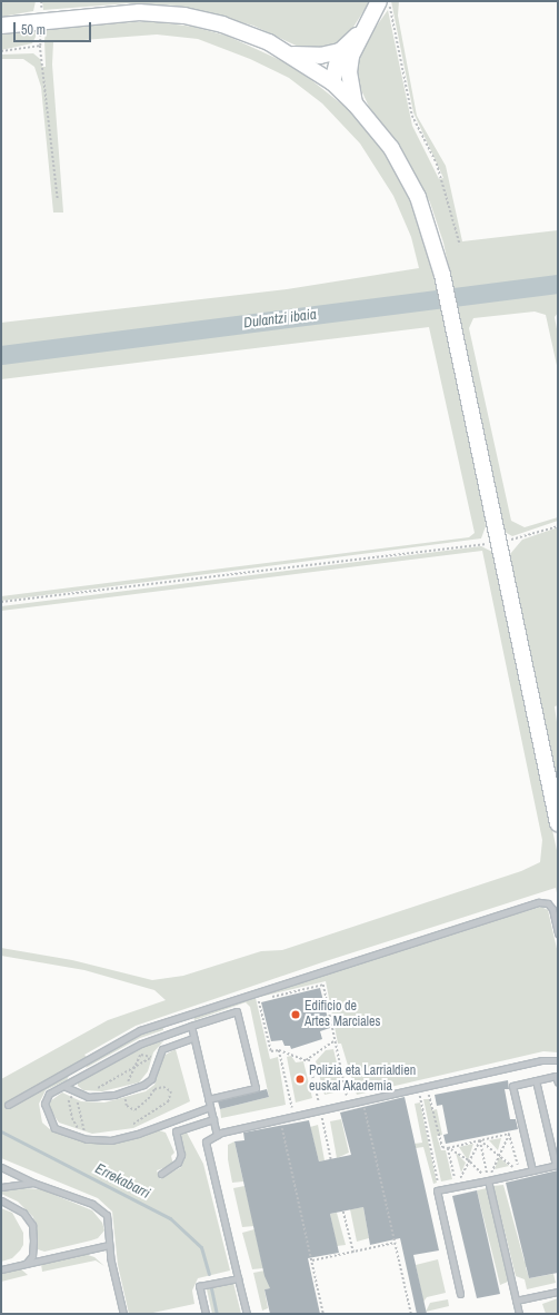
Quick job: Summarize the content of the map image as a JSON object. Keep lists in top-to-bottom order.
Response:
{
  "water": ["Dulantzi ibaia", "Errekabarri"],
  "places": ["Edificio de Artes Marciales", "Polizia eta Larrialdien euskal Akademia"],
  "scale_bar": "50 m"
}
